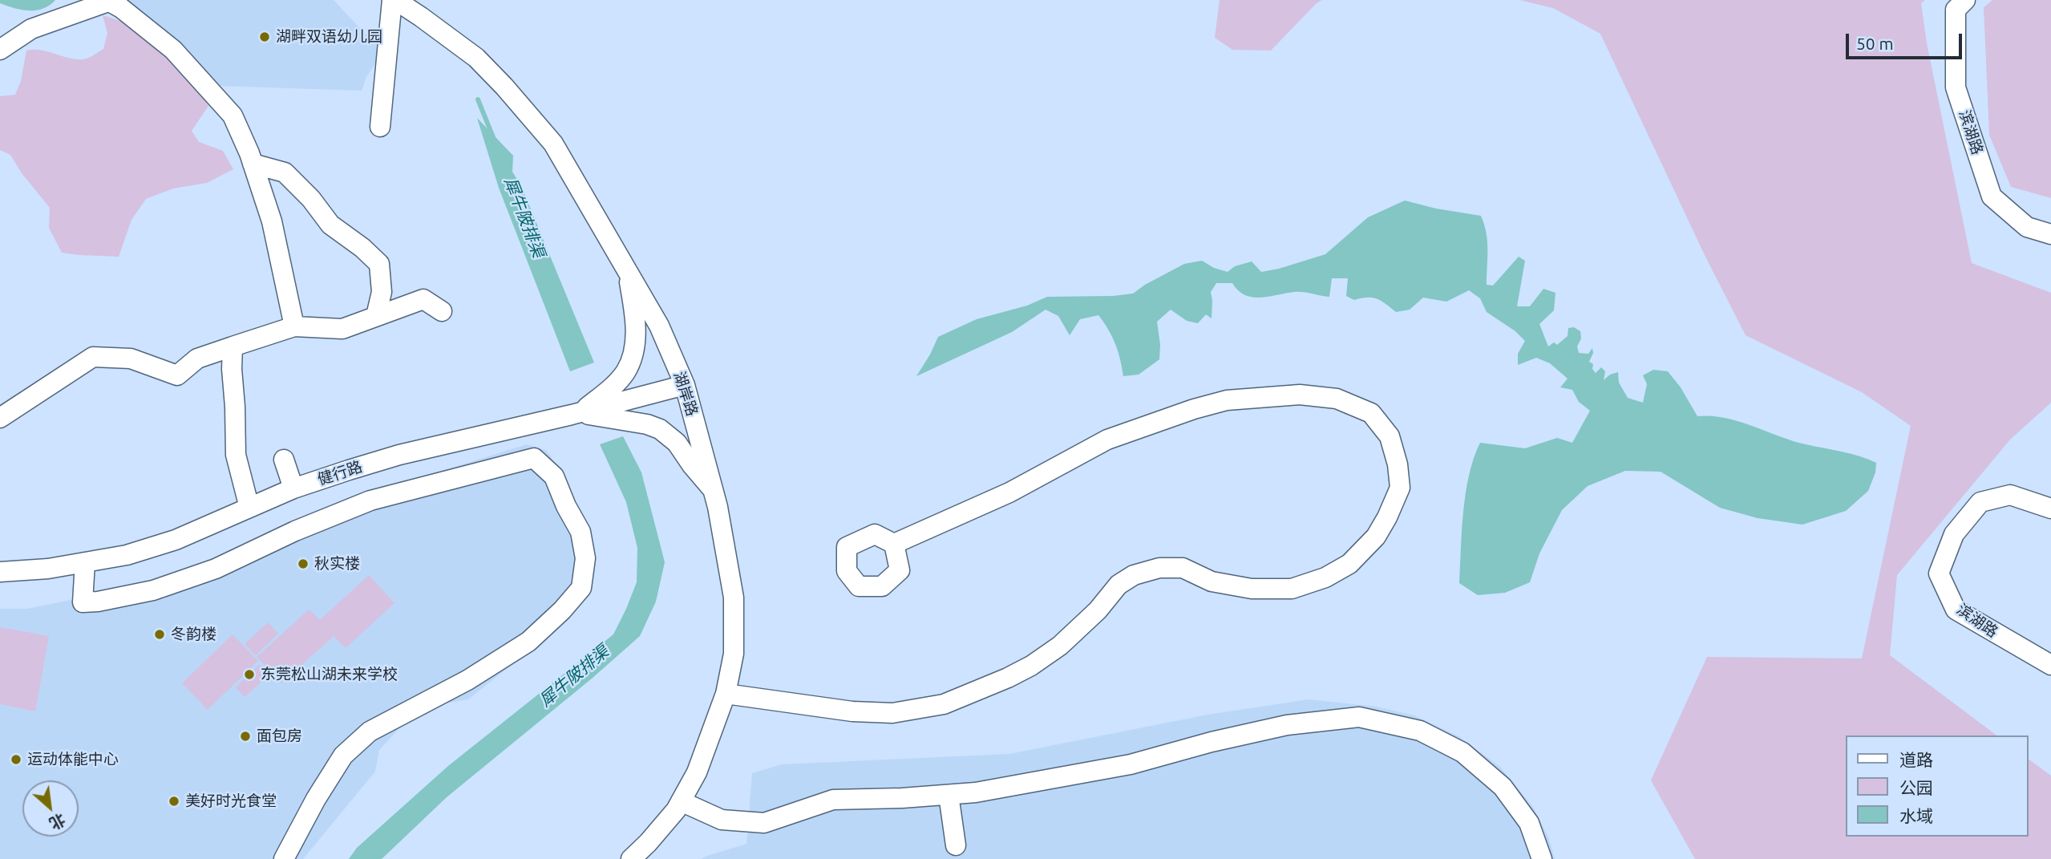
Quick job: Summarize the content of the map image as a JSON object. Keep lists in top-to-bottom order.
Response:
{
  "streets": {
    "street": ["滨湖路", "湖岸路", "健行路"]
  },
  "crossings": [
    ["湖岸路", "健行路"]
  ],
  "water": ["犀牛陂排渠"],
  "places": [
    "湖畔双语幼儿园",
    "秋实楼",
    "冬韵楼",
    "东莞松山湖未来学校",
    "面包房",
    "运动体能中心",
    "美好时光食堂"
  ],
  "legend": ["道路", "公园", "水域"],
  "scale_bar": "50 m",
  "north": "bottom right"
}
